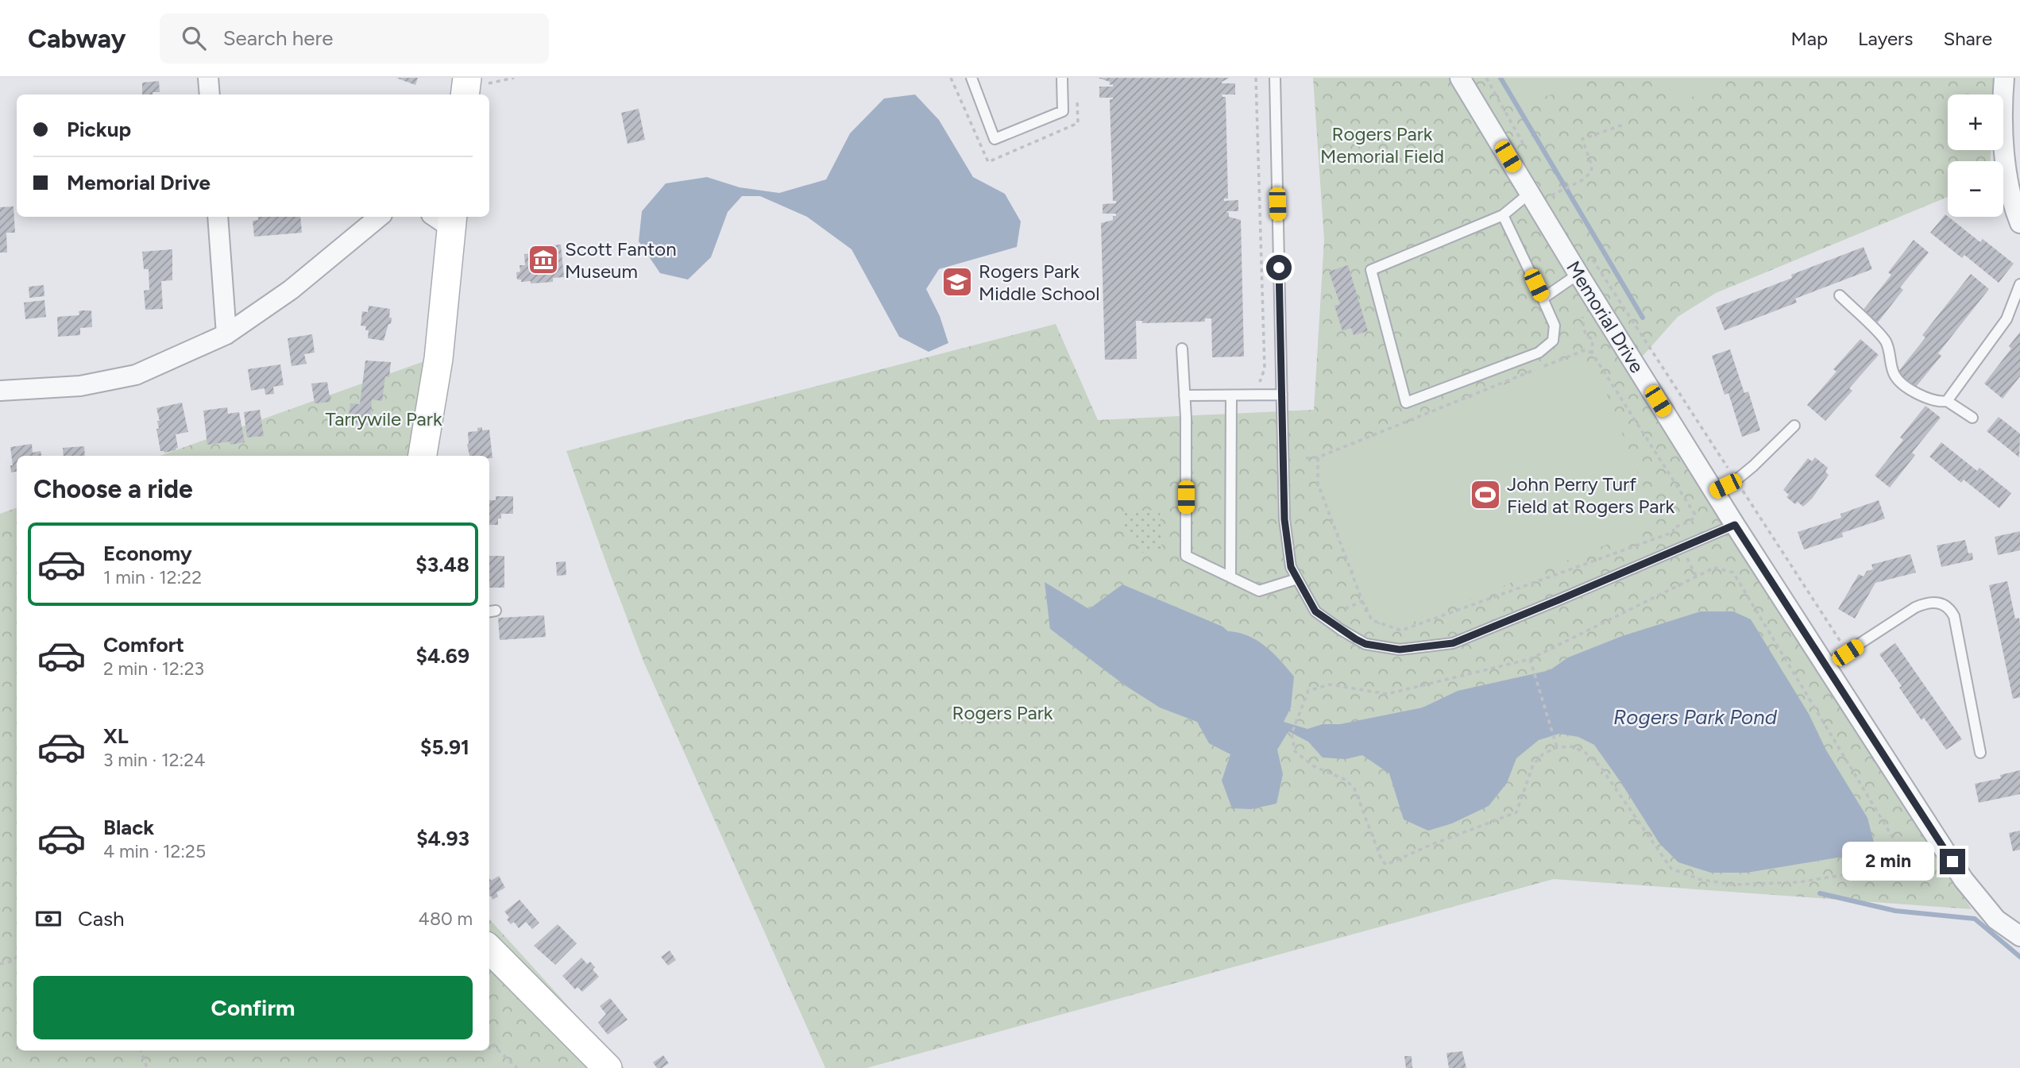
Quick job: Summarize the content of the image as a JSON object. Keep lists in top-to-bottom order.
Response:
{
  "streets": {
    "street": ["Memorial Drive"]
  },
  "water": ["Rogers Park Pond"],
  "parks": ["Rogers Park Memorial Field", "Tarrywile Park", "Rogers Park"],
  "places": {
    "museum": ["Scott Fanton Museum"],
    "school or university": ["Rogers Park Middle School"],
    "sports": ["John Perry Turf Field at Rogers Park"]
  },
  "page": {
    "header": "Cabway",
    "search": "Search here",
    "nav": ["Map", "Layers", "Share"],
    "map_buttons": ["+", "−"],
    "banner": ["Pickup", "Memorial Drive"],
    "heading": "Choose a ride",
    "list": [
      {
        "name": "Economy",
        "note": "1 min · 12:22",
        "value": "$3.48"
      },
      {
        "name": "Comfort",
        "note": "2 min · 12:23",
        "value": "$4.69"
      },
      {
        "name": "XL",
        "note": "3 min · 12:24",
        "value": "$5.91"
      },
      {
        "name": "Black",
        "note": "4 min · 12:25",
        "value": "$4.93"
      }
    ],
    "bubble": "2 min",
    "pay": ["Cash", "480 m"],
    "buttons": "Confirm"
  }
}
